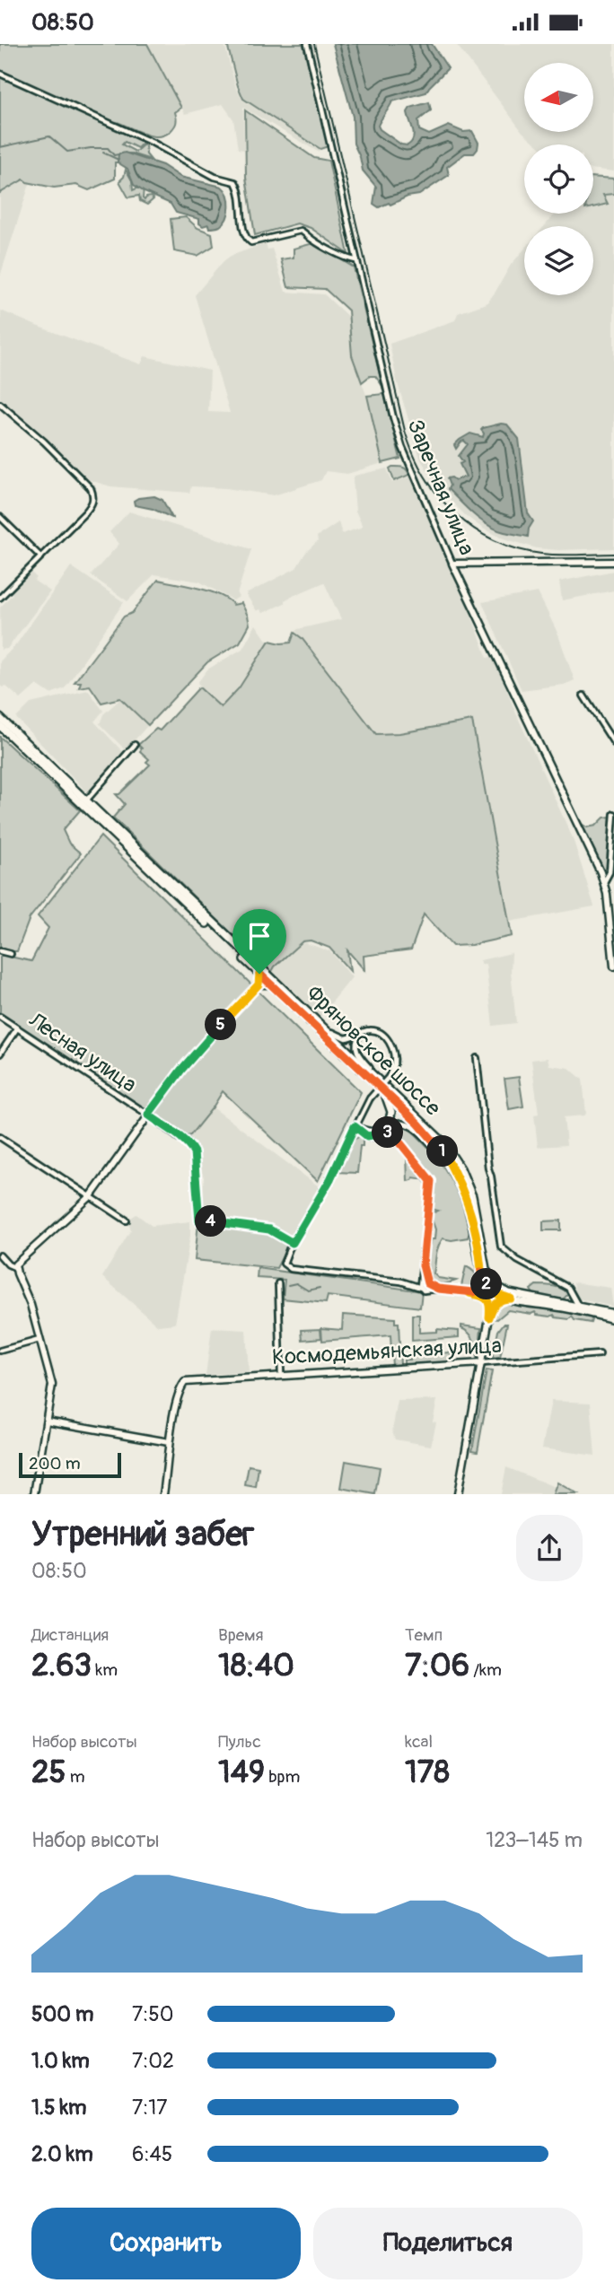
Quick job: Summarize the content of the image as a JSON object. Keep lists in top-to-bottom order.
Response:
{
  "streets": {
    "main road": ["Фряновское шоссе"],
    "street": ["Заречная улица", "Лесная улица", "Космодемьянская улица"]
  },
  "scale_bar": "200 m",
  "north": "left",
  "page": {
    "status": "08:50",
    "pins": [
      "5",
      "3",
      "1",
      "4",
      "2"
    ],
    "scale": "200 m",
    "heading": ["Утренний забег", "08:50"],
    "stats": [
      ["Дистанция", "2.63 km"],
      ["Время", "18:40"],
      ["Темп", "7:06 /km"],
      ["Набор высоты", "25 m"],
      ["Пульс", "149 bpm"],
      ["kcal", "178"]
    ],
    "chart": ["Набор высоты", "123–145 m"],
    "list": [
      {
        "name": "500 m",
        "note": "7:50"
      },
      {
        "name": "1.0 km",
        "note": "7:02"
      },
      {
        "name": "1.5 km",
        "note": "7:17"
      },
      {
        "name": "2.0 km",
        "note": "6:45"
      }
    ],
    "buttons": ["Сохранить", "Поделиться"]
  }
}
